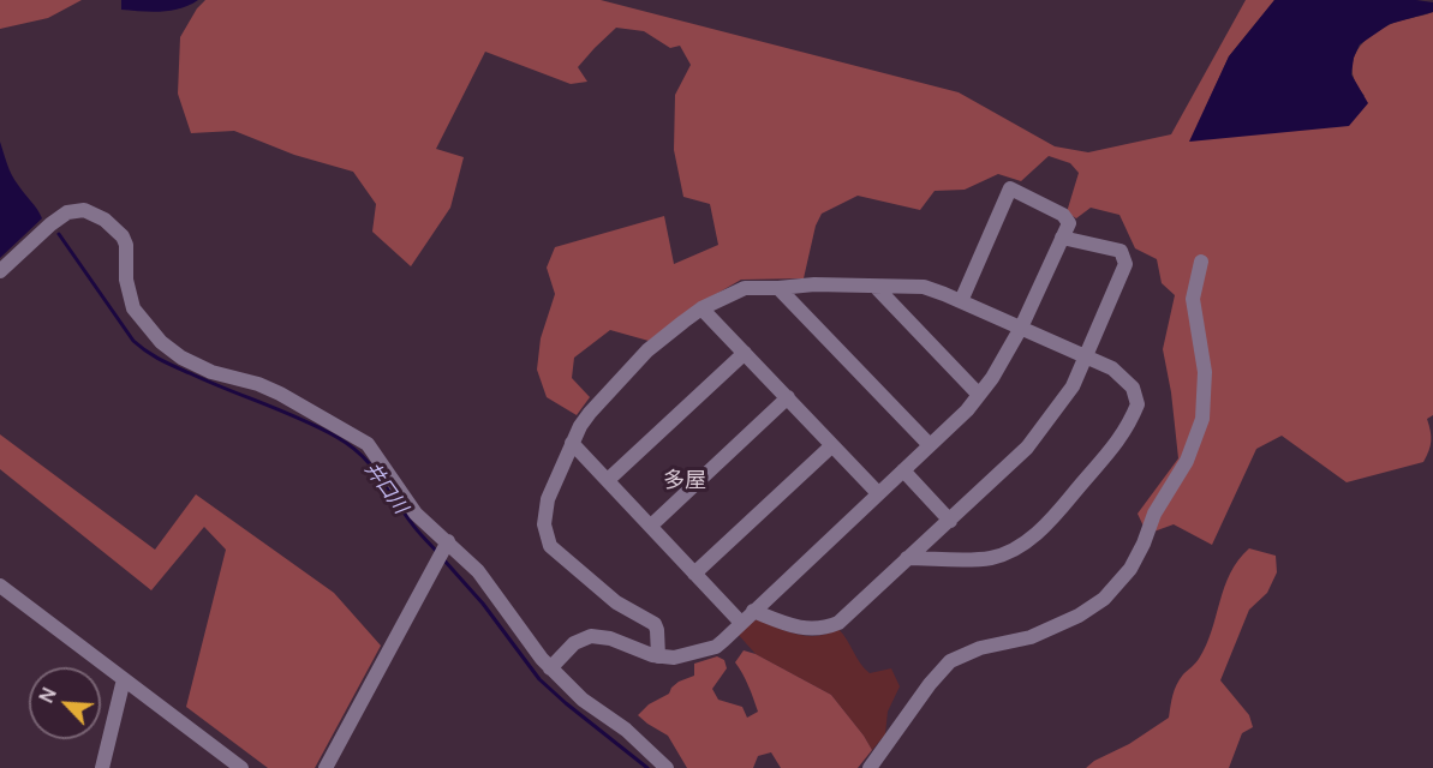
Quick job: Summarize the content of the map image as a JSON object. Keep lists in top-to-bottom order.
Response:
{
  "districts": ["多屋"],
  "water": ["井口川"],
  "north": "top left"
}
